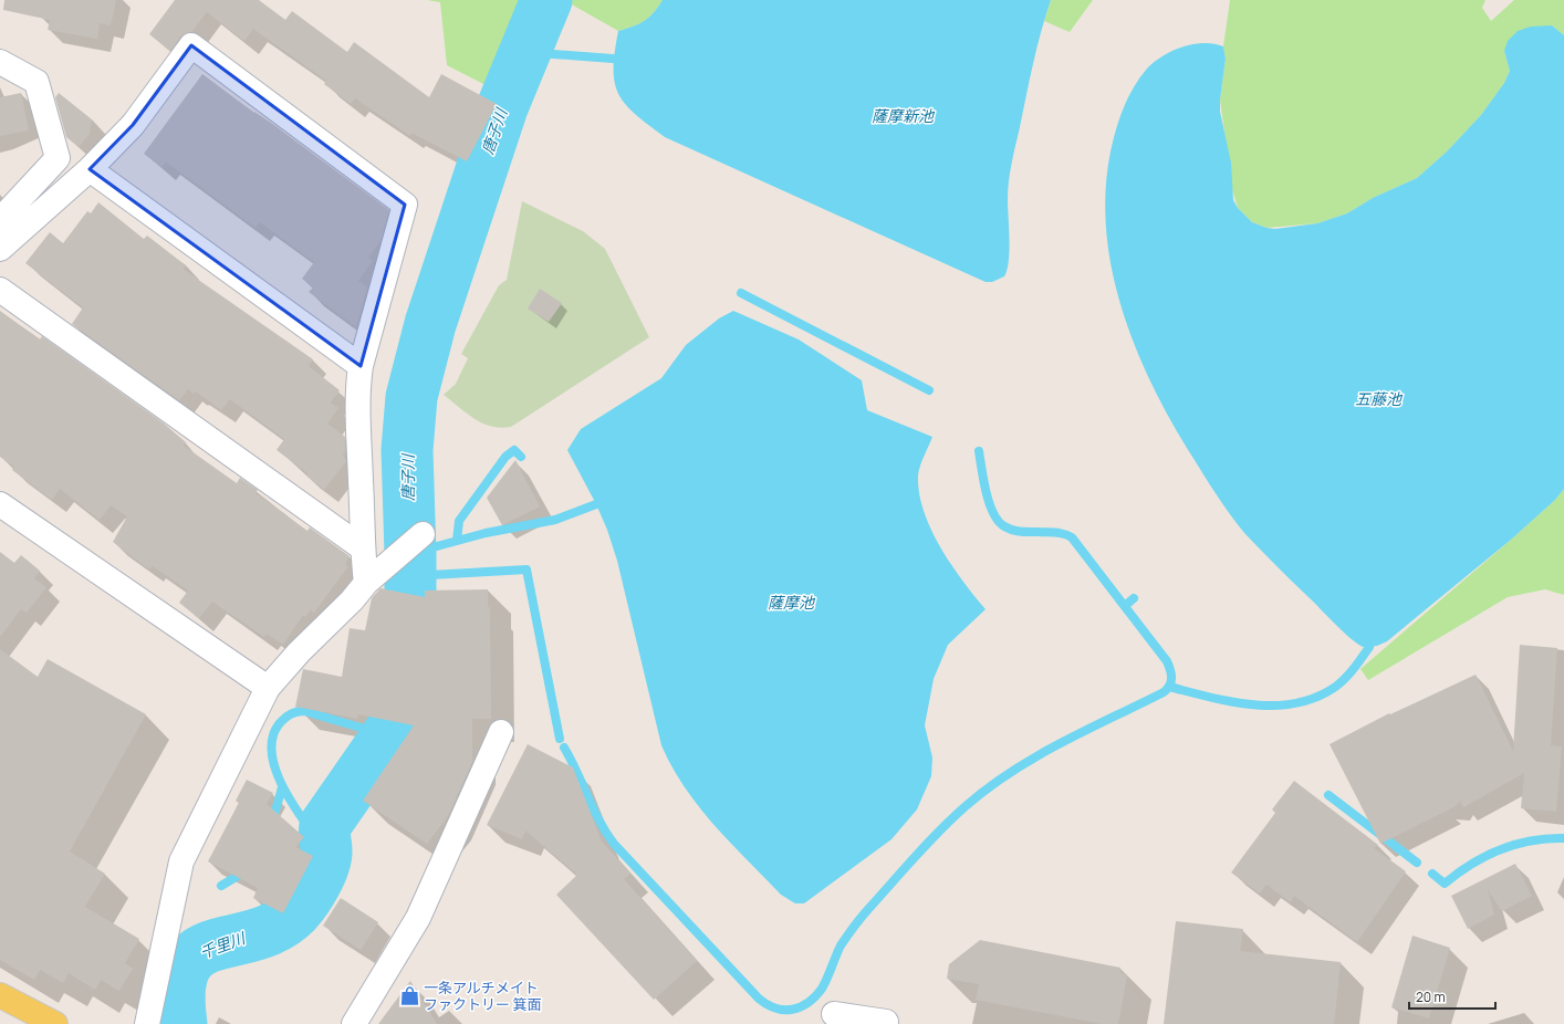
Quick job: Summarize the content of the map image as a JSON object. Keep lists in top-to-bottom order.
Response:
{
  "water": [
    "薩摩新池",
    "唐子川",
    "五藤池",
    "薩摩池",
    "千里川"
  ],
  "places": {
    "shop": ["一条アルチメイト ファクトリー 箕面"]
  },
  "scale_bar": "20 m"
}
